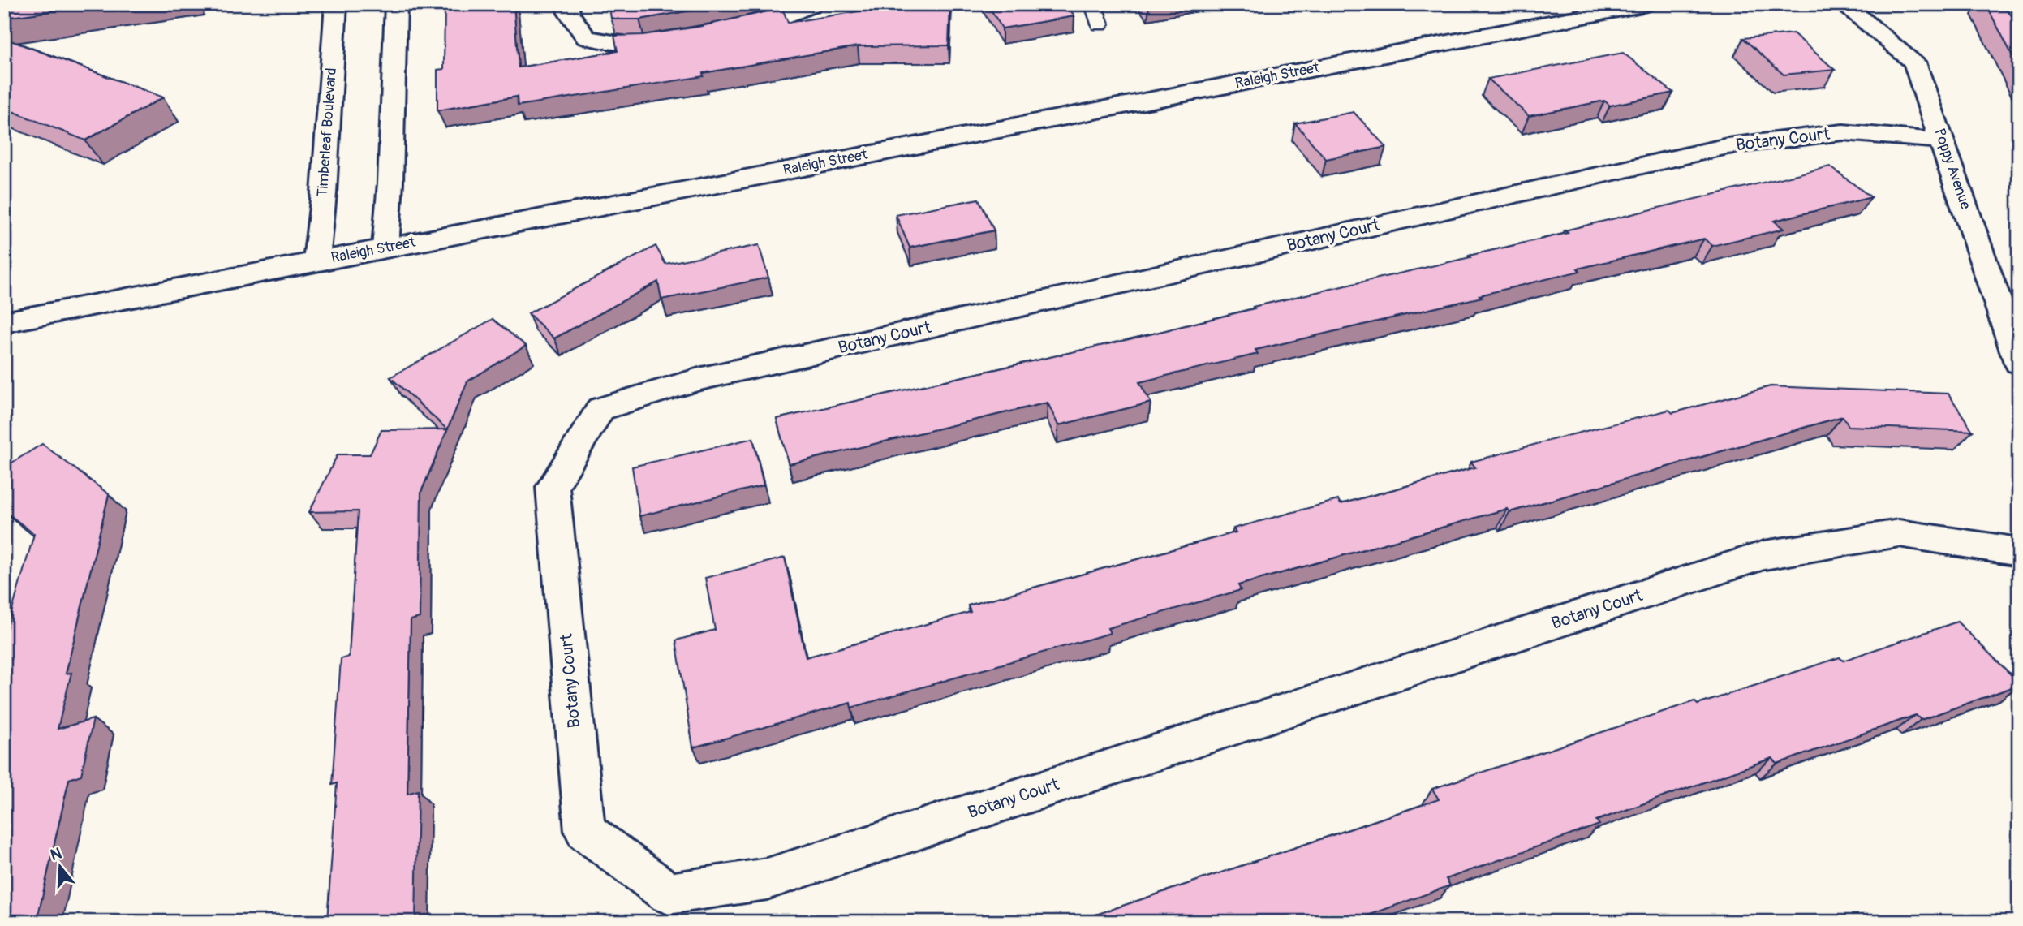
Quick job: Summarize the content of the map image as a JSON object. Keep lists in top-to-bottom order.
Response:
{
  "streets": {
    "street": [
      "Raleigh Street",
      "Timberleaf Boulevard",
      "Botany Court",
      "Poppy Avenue"
    ]
  },
  "crossings": [
    ["Raleigh Street", "Timberleaf Boulevard"],
    ["Botany Court", "Poppy Avenue"]
  ],
  "north": "top"
}
